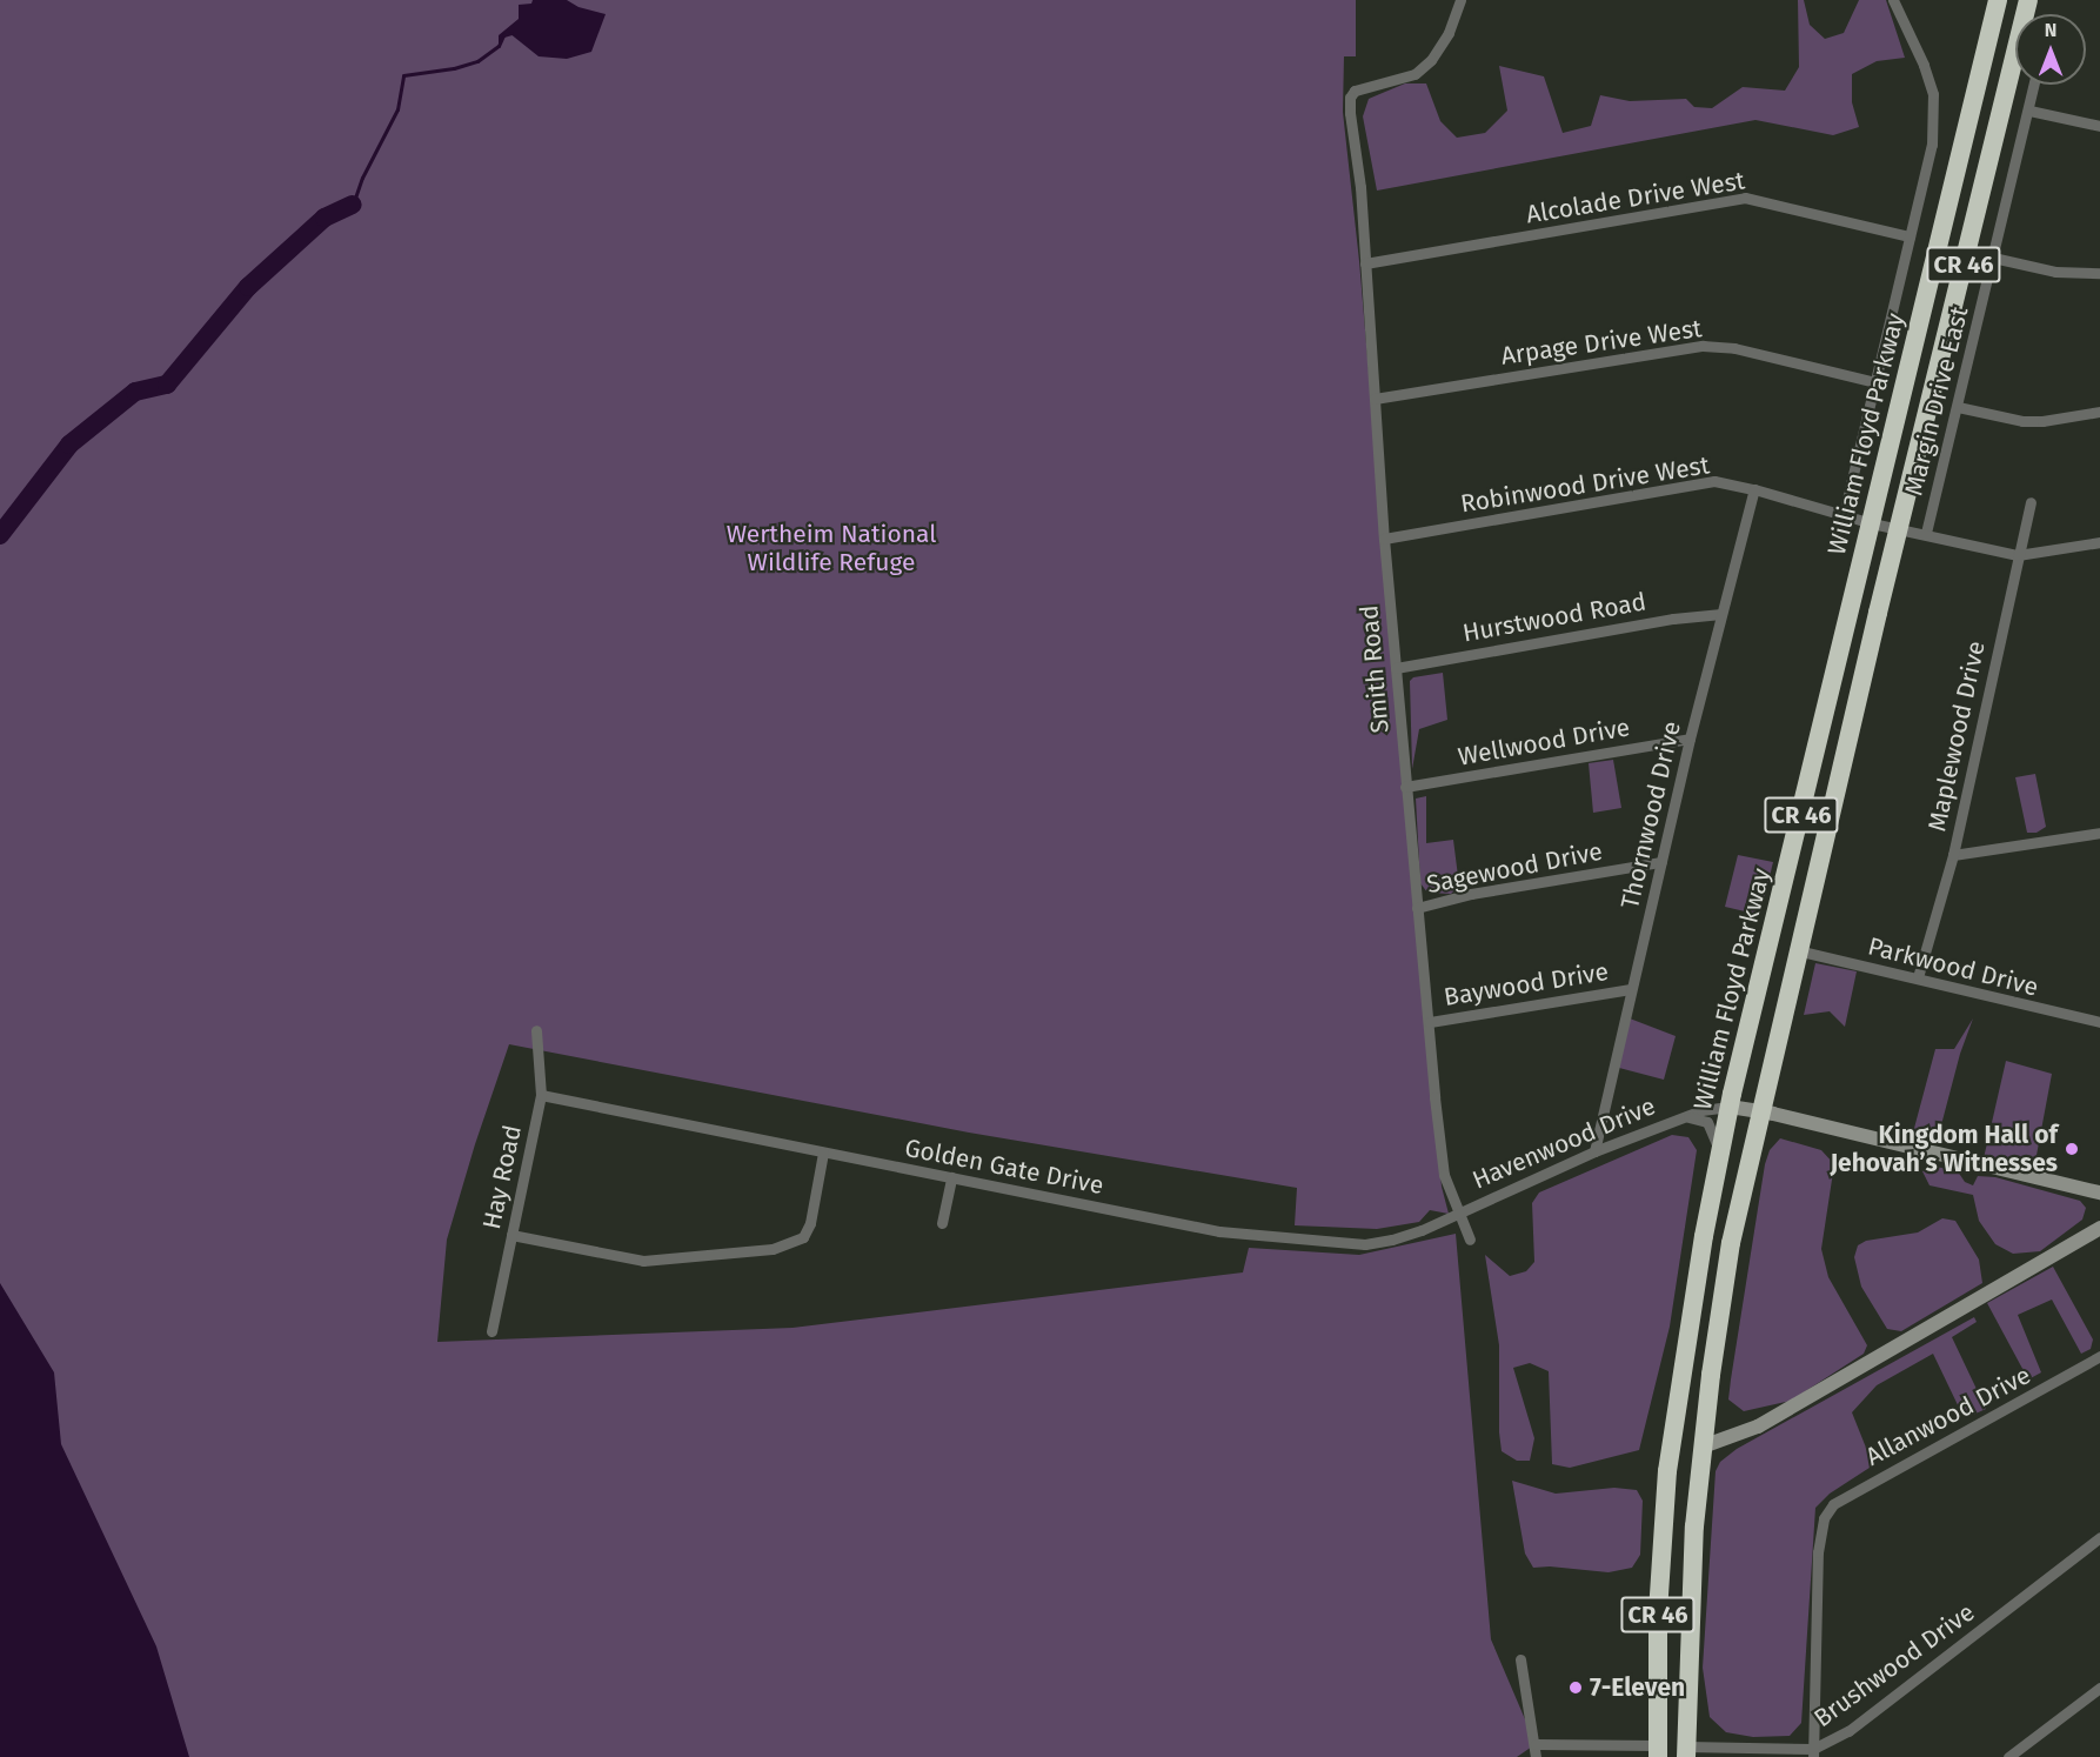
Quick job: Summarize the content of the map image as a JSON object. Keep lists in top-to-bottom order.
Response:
{
  "streets": {
    "highway": ["CR 46", "William Floyd Parkway"],
    "street": [
      "Alcolade Drive West",
      "Arpage Drive West",
      "Margin Drive East",
      "Robinwood Drive West",
      "Hurstwood Road",
      "Smith Road",
      "Maplewood Drive",
      "Wellwood Drive",
      "Thornwood Drive",
      "Sagewood Drive",
      "Parkwood Drive",
      "Baywood Drive",
      "Havenwood Drive",
      "Golden Gate Drive",
      "Hay Road",
      "Allanwood Drive",
      "Brushwood Drive"
    ]
  },
  "crossings": [
    ["Alcolade Drive West", "Smith Road"],
    ["CR 46", "Robinwood Drive West"],
    ["CR 46", "Parkwood Drive"],
    ["CR 46", "Havenwood Drive"],
    ["CR 46", "Brushwood Drive"],
    ["Arpage Drive West", "Smith Road"],
    ["Margin Drive East", "Robinwood Drive West"],
    ["William Floyd Parkway", "Robinwood Drive West"],
    ["William Floyd Parkway", "Havenwood Drive"],
    ["Robinwood Drive West", "Smith Road"],
    ["Robinwood Drive West", "Maplewood Drive"],
    ["Robinwood Drive West", "Thornwood Drive"],
    ["Hurstwood Road", "Smith Road"],
    ["Hurstwood Road", "Thornwood Drive"],
    ["Smith Road", "Wellwood Drive"],
    ["Smith Road", "Sagewood Drive"],
    ["Smith Road", "Baywood Drive"],
    ["Smith Road", "Havenwood Drive"],
    ["Smith Road", "Golden Gate Drive"],
    ["Maplewood Drive", "Parkwood Drive"],
    ["Wellwood Drive", "Thornwood Drive"],
    ["Thornwood Drive", "Sagewood Drive"],
    ["Thornwood Drive", "Baywood Drive"],
    ["Thornwood Drive", "Havenwood Drive"],
    ["Havenwood Drive", "Golden Gate Drive"],
    ["Golden Gate Drive", "Hay Road"],
    ["Allanwood Drive", "Brushwood Drive"]
  ],
  "parks": ["Wertheim National Wildlife Refuge"],
  "places": ["Kingdom Hall of Jehovah’s Witnesses", "7-Eleven"],
  "north": "top"
}
